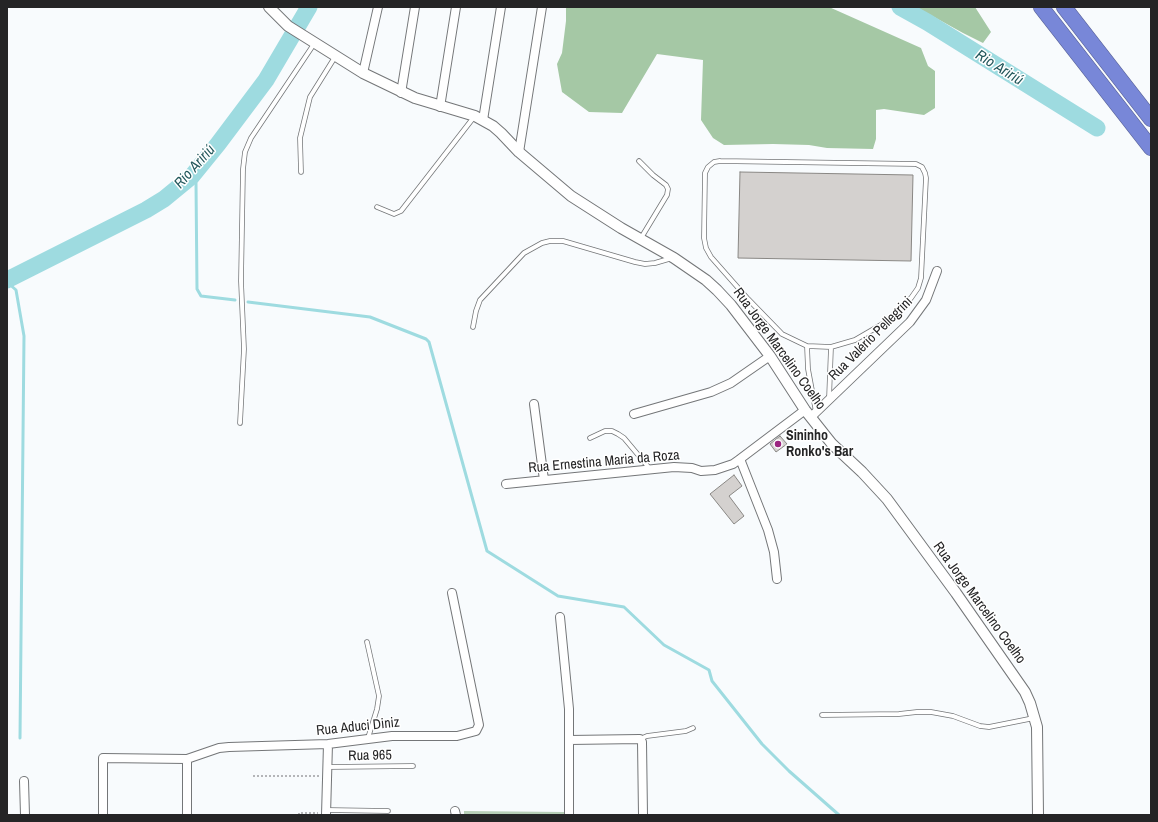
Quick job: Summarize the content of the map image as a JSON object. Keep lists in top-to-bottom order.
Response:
{
  "streets": {
    "street": [
      "Rua Valério Pellegrini",
      "Rua Jorge Marcelino Coelho",
      "Rua Ernestina Maria da Roza",
      "Rua Aduci Diniz"
    ],
    "lane": ["Rua 965"]
  },
  "crossings": [
    ["Rua Valério Pellegrini", "Rua Jorge Marcelino Coelho"],
    ["Rua Valério Pellegrini", "Rua Ernestina Maria da Roza"],
    ["Rua Jorge Marcelino Coelho", "Rua Ernestina Maria da Roza"]
  ],
  "water": ["Rio Aririú"],
  "places": ["Sininho Ronko's Bar"]
}
